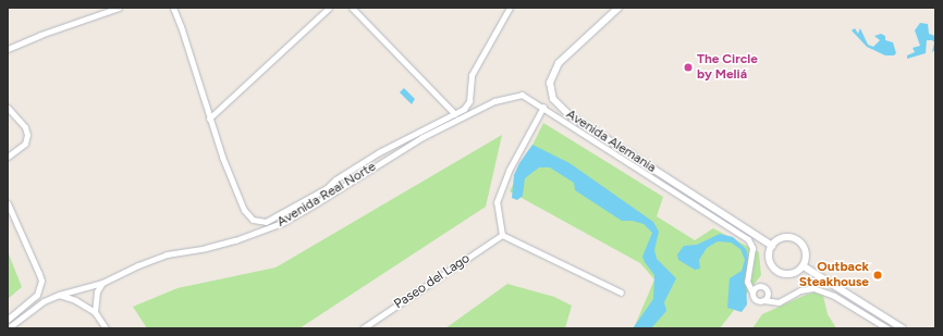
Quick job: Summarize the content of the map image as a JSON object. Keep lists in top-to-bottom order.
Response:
{
  "streets": {
    "street": ["Avenida Alemania", "Avenida Real Norte", "Paseo del Lago"]
  },
  "places": ["The Circle by Meliá", "Outback Steakhouse"]
}
